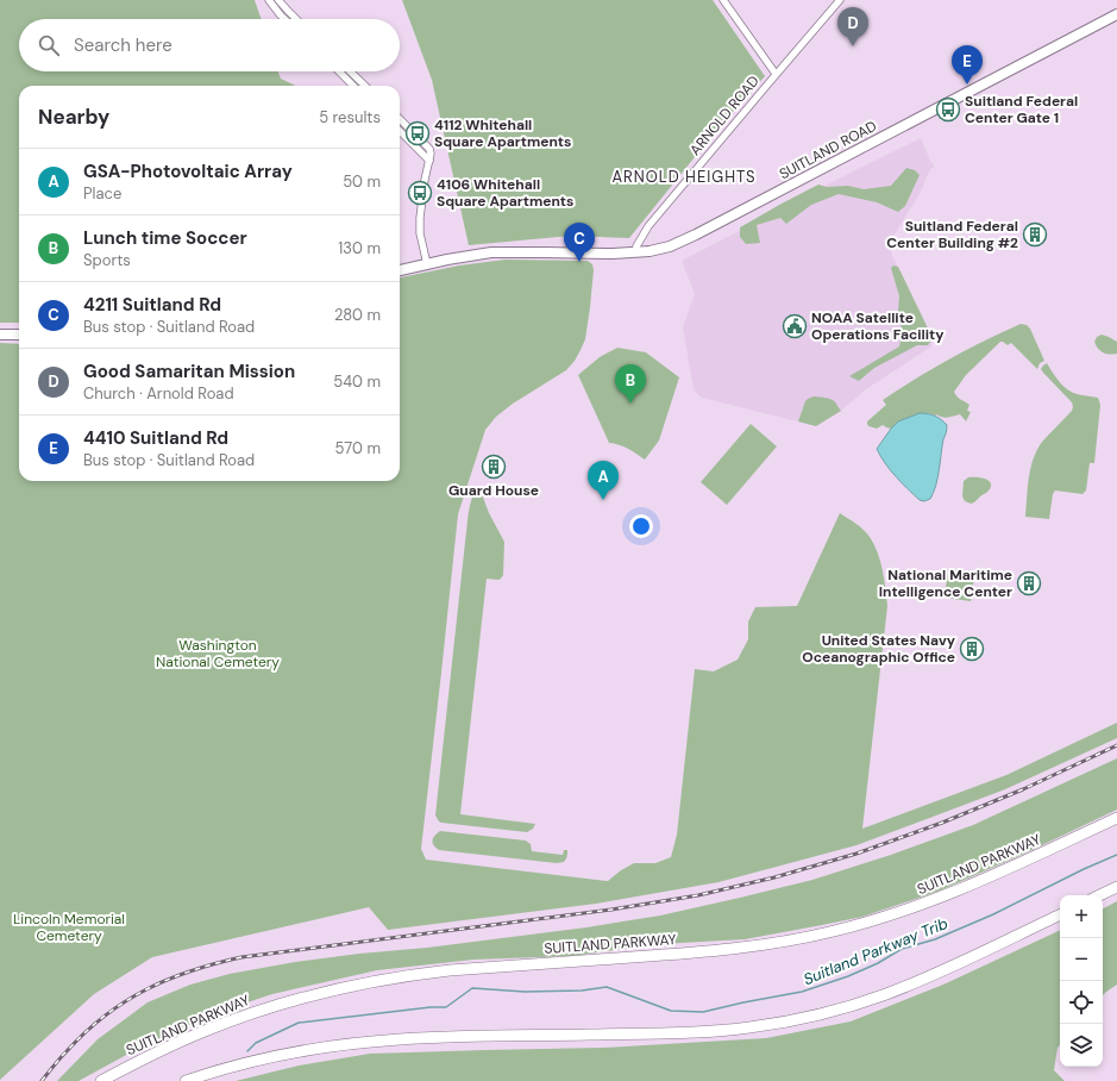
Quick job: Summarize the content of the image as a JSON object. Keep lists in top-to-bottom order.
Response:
{
  "streets": {
    "highway": ["SUITLAND PARKWAY"],
    "main road": ["SUITLAND ROAD"],
    "street": ["ARNOLD ROAD"]
  },
  "crossings": [
    ["ARNOLD ROAD", "SUITLAND ROAD"]
  ],
  "districts": ["ARNOLD HEIGHTS"],
  "water": ["Suitland Parkway Trib"],
  "parks": ["Washington National Cemetery", "Lincoln Memorial Cemetery"],
  "places": {
    "bus stop": ["Suitland Federal Center Gate 1", "4112 Whitehall Square Apartments", "4106 Whitehall Square Apartments"],
    "building": [
      "Suitland Federal Center Building #2",
      "Guard House",
      "National Maritime Intelligence Center",
      "United States Navy Oceanographic Office"
    ],
    "public building": ["NOAA Satellite Operations Facility"]
  },
  "page": {
    "pins": [
      "D",
      "E",
      "C",
      "B",
      "A"
    ],
    "search": "Search here",
    "heading": ["Nearby", "5 results"],
    "list": [
      {
        "mark": "A",
        "name": "GSA-Photovoltaic Array",
        "note": "Place",
        "value": "50 m"
      },
      {
        "mark": "B",
        "name": "Lunch time Soccer",
        "note": "Sports",
        "value": "130 m"
      },
      {
        "mark": "C",
        "name": "4211 Suitland Rd",
        "note": "Bus stop · Suitland Road",
        "value": "280 m"
      },
      {
        "mark": "D",
        "name": "Good Samaritan Mission",
        "note": "Church · Arnold Road",
        "value": "540 m"
      },
      {
        "mark": "E",
        "name": "4410 Suitland Rd",
        "note": "Bus stop · Suitland Road",
        "value": "570 m"
      }
    ],
    "map_buttons": ["+", "−"]
  }
}
